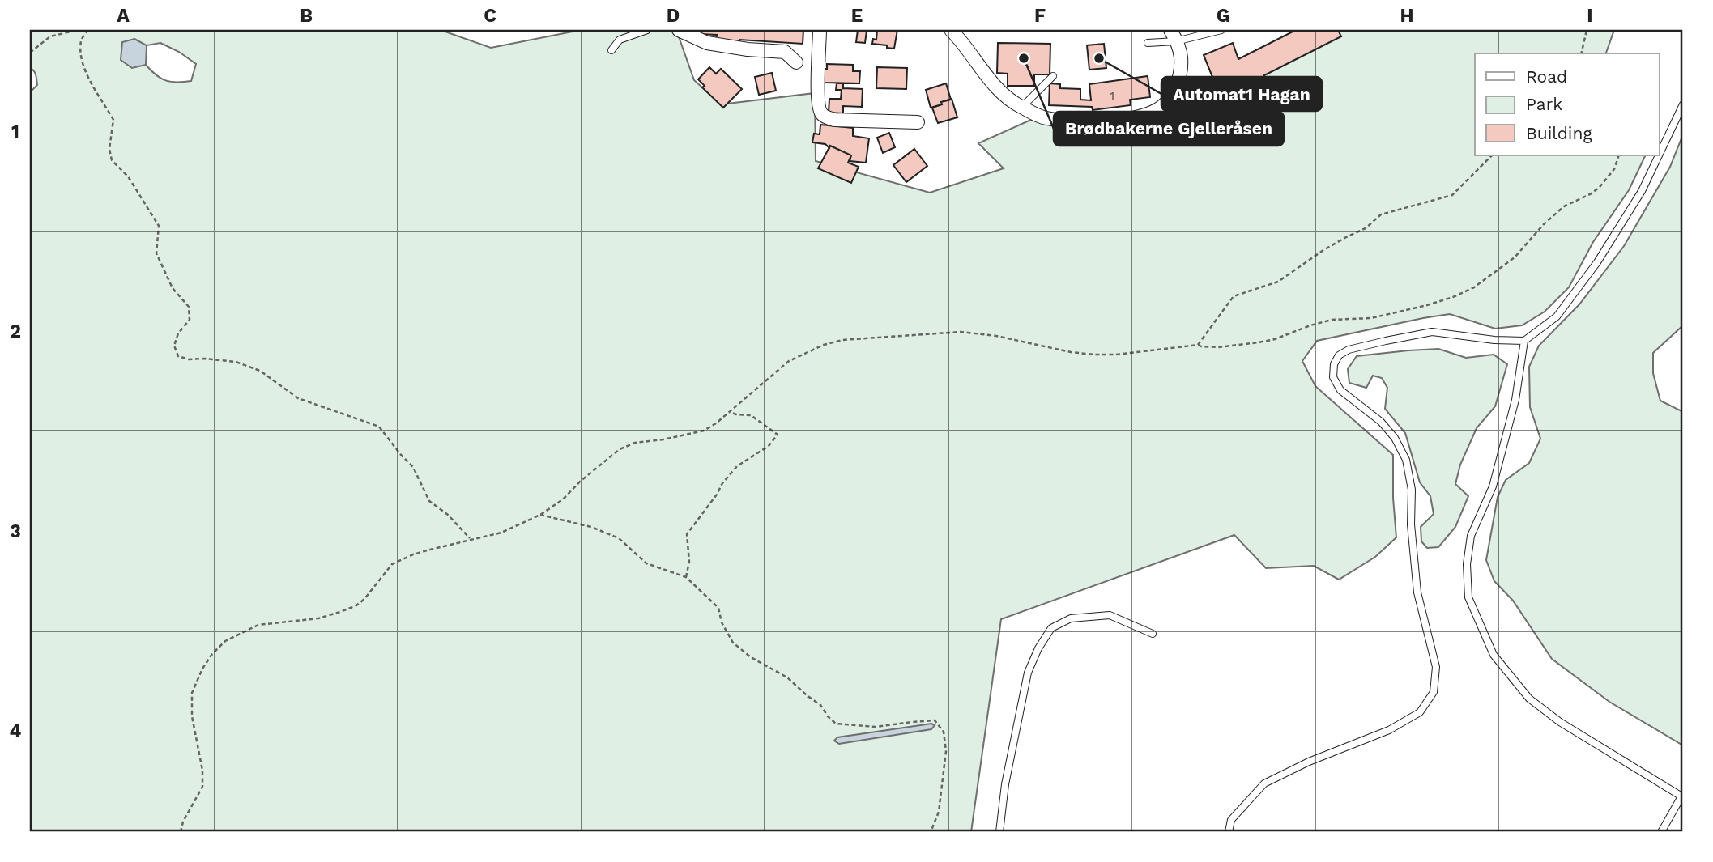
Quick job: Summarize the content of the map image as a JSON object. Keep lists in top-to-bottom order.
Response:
{
  "places": ["Brødbakerne Gjelleråsen", "Automat1 Hagan"],
  "house_numbers": ["1"],
  "legend": ["Road", "Park", "Building"],
  "grid": {
    "columns": [
      "A",
      "B",
      "C",
      "D",
      "E",
      "F",
      "G",
      "H",
      "I"
    ],
    "rows": [
      "1",
      "2",
      "3",
      "4"
    ]
  }
}
